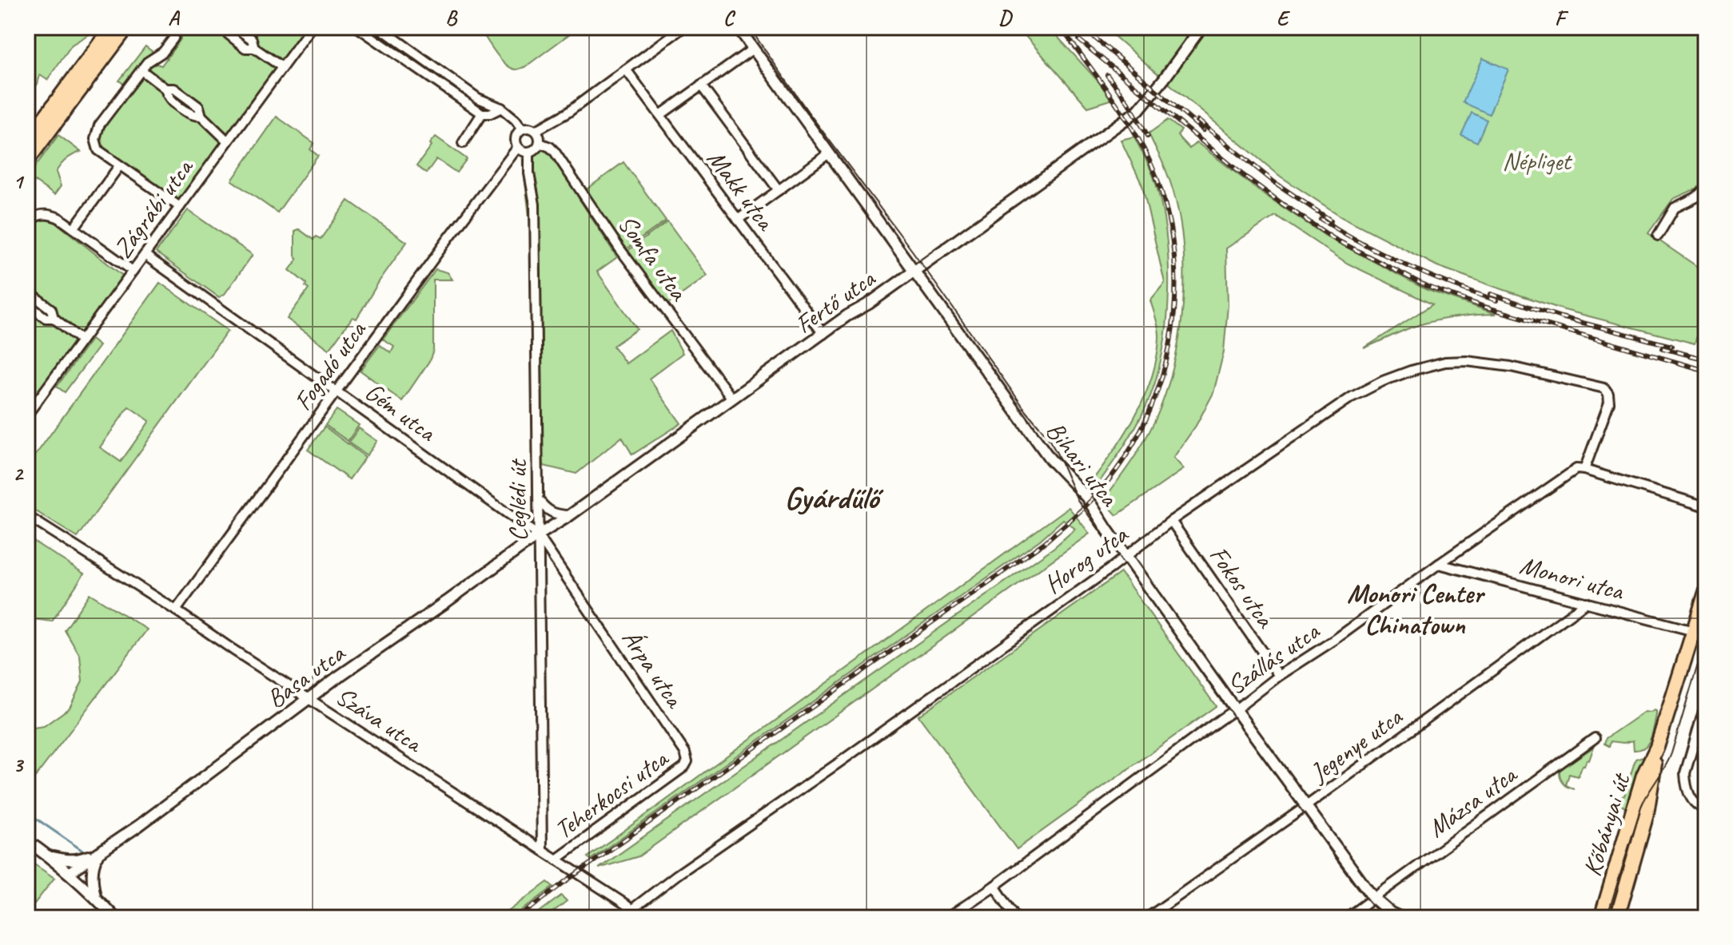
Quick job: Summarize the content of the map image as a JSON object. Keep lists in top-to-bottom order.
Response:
{
  "streets": {
    "main road": ["Kőbányai út"],
    "street": [
      "Makk utca",
      "Zágrábi utca",
      "Somfa utca",
      "Fertő utca",
      "Fogadó utca",
      "Gém utca",
      "Bihari utca",
      "Ceglédi út",
      "Horog utca",
      "Monori utca",
      "Fokos utca",
      "Szállás utca",
      "Árpa utca",
      "Basa utca",
      "Száva utca",
      "Jegenye utca",
      "Teherkocsi utca",
      "Mázsa utca"
    ]
  },
  "crossings": [
    ["Makk utca", "Fertő utca"],
    ["Zágrábi utca", "Gém utca"],
    ["Somfa utca", "Fertő utca"],
    ["Somfa utca", "Fogadó utca"],
    ["Somfa utca", "Ceglédi út"],
    ["Fertő utca", "Bihari utca"],
    ["Fertő utca", "Basa utca"],
    ["Fogadó utca", "Gém utca"],
    ["Fogadó utca", "Ceglédi út"],
    ["Fogadó utca", "Száva utca"],
    ["Gém utca", "Ceglédi út"],
    ["Gém utca", "Árpa utca"],
    ["Gém utca", "Basa utca"],
    ["Bihari utca", "Horog utca"],
    ["Bihari utca", "Szállás utca"],
    ["Bihari utca", "Jegenye utca"],
    ["Bihari utca", "Mázsa utca"],
    ["Ceglédi út", "Árpa utca"],
    ["Ceglédi út", "Basa utca"],
    ["Ceglédi út", "Száva utca"],
    ["Horog utca", "Fokos utca"],
    ["Horog utca", "Szállás utca"],
    ["Horog utca", "Száva utca"],
    ["Monori utca", "Szállás utca"],
    ["Monori utca", "Jegenye utca"],
    ["Monori utca", "Kőbányai út"],
    ["Fokos utca", "Szállás utca"],
    ["Árpa utca", "Basa utca"],
    ["Árpa utca", "Teherkocsi utca"],
    ["Basa utca", "Száva utca"],
    ["Száva utca", "Teherkocsi utca"]
  ],
  "districts": ["Gyárdűlő", "Monori Center Chinatown"],
  "parks": ["Népliget"],
  "grid": {
    "columns": [
      "A",
      "B",
      "C",
      "D",
      "E",
      "F"
    ],
    "rows": ["1", "2", "3"]
  }
}
